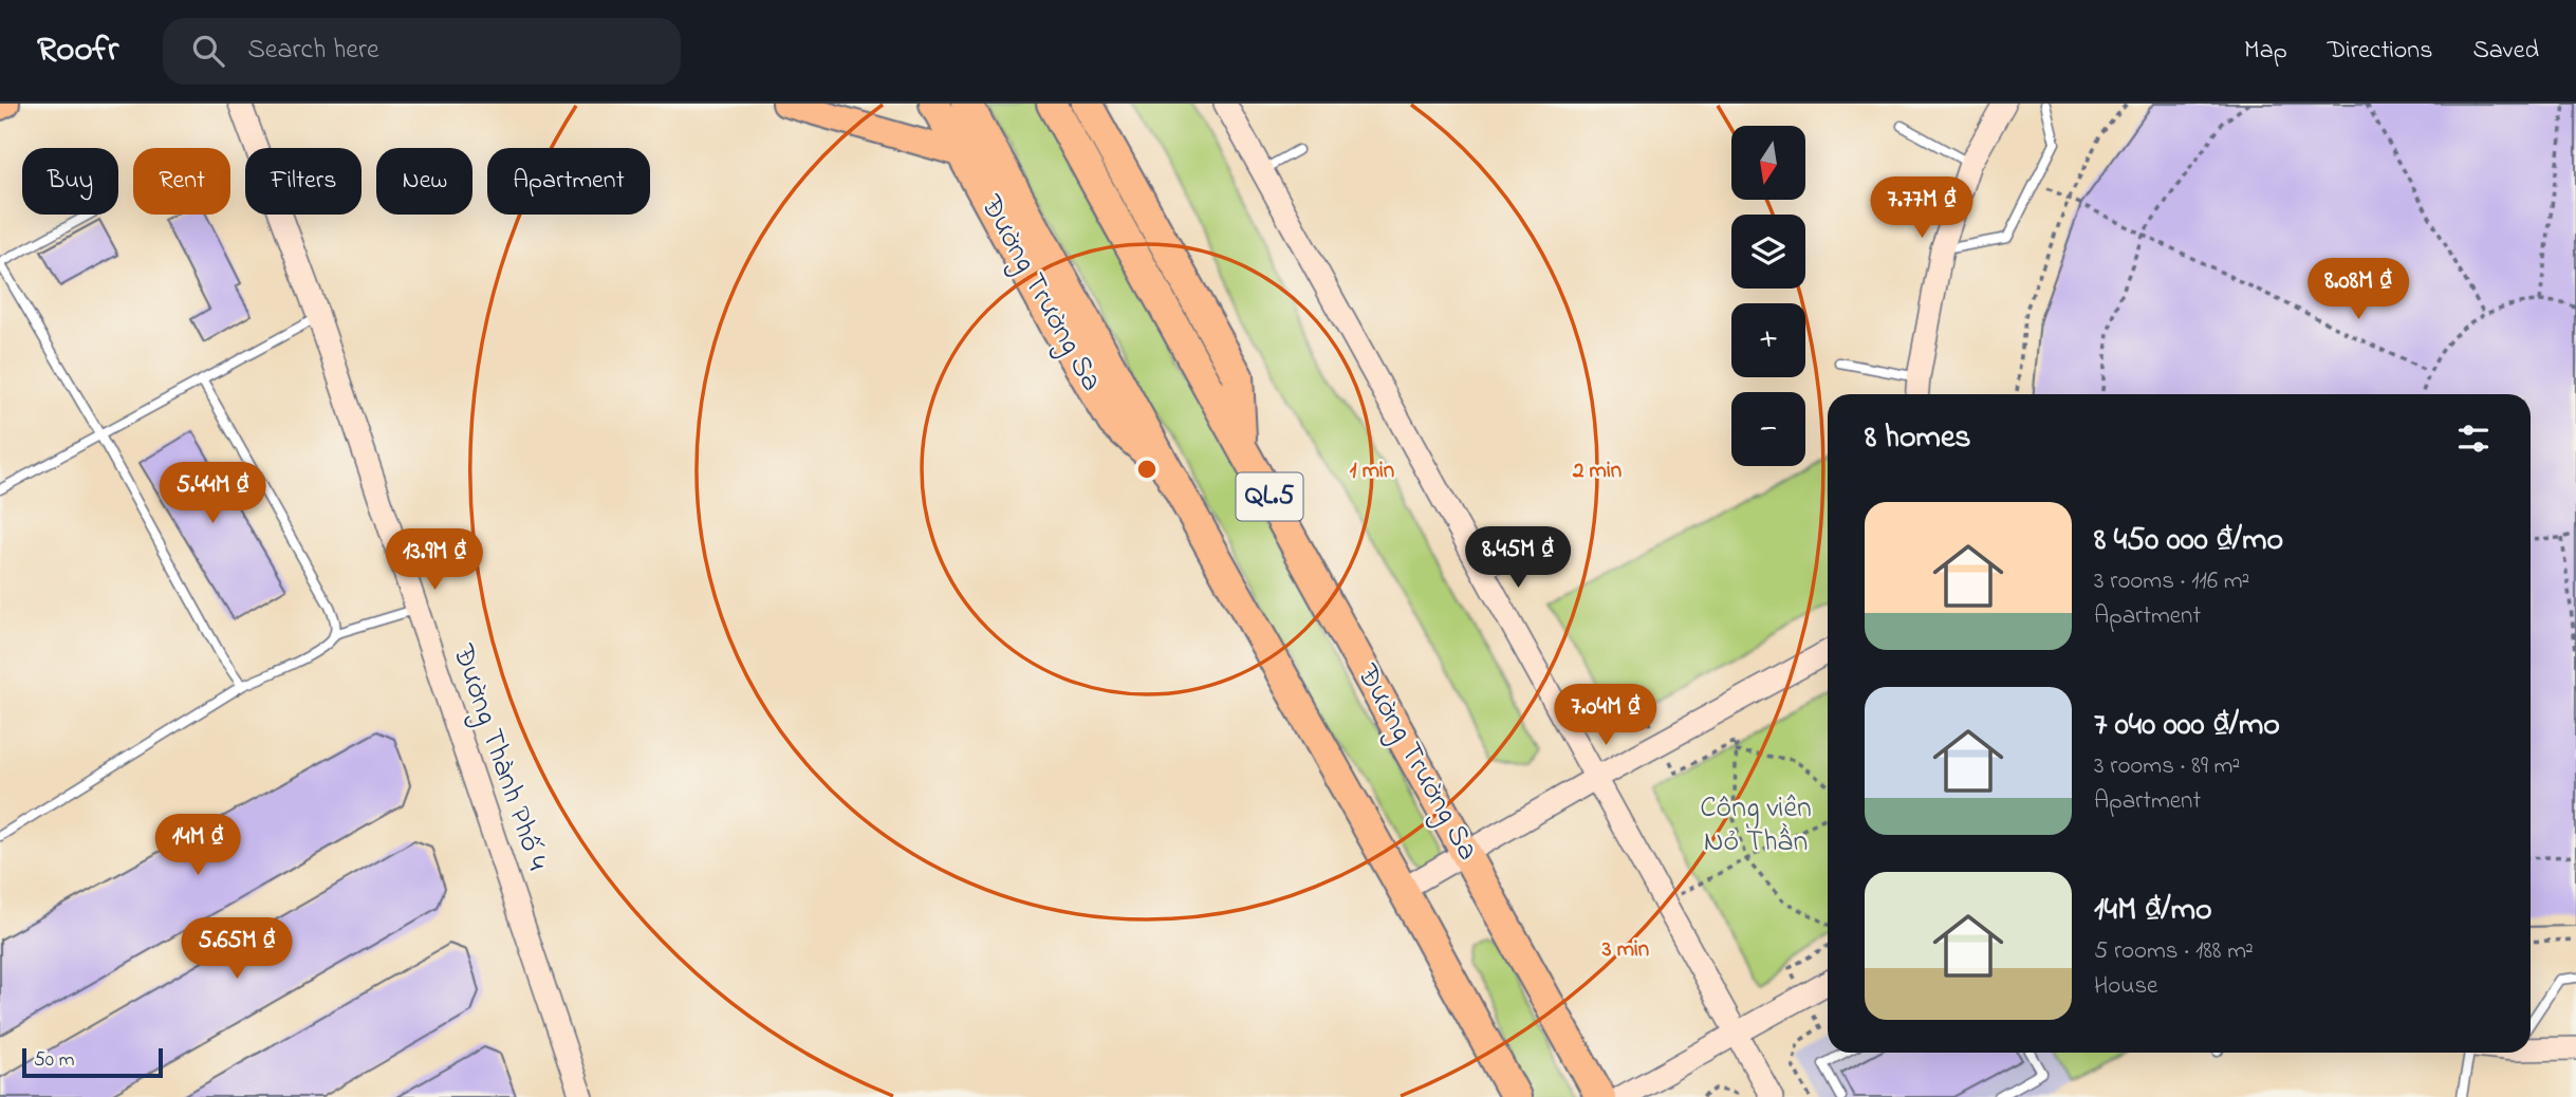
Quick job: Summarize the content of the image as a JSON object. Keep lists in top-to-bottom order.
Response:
{
  "streets": {
    "highway": ["Đường Trường Sa", "QL.5"],
    "street": ["Đường Thành Phố 4"]
  },
  "parks": ["Công viên Nỏ Thần"],
  "scale_bar": "50 m",
  "north": "bottom",
  "page": {
    "header": "Roofr",
    "search": "Search here",
    "nav": ["Map", "Directions", "Saved"],
    "map_buttons": ["+", "−"],
    "chip": [
      "Buy",
      "Rent",
      "Filters",
      "New",
      "Apartment"
    ],
    "price": [
      "7.77M ₫",
      "8.08M ₫",
      "5.44M ₫",
      "8.45M ₫",
      "13.9M ₫",
      "7.04M ₫",
      "14M ₫",
      "5.65M ₫"
    ],
    "heading": "8 homes",
    "list": [
      {
        "name": "8 450 000 ₫/mo",
        "note": "3 rooms · 116 m² · Apartment"
      },
      {
        "name": "7 040 000 ₫/mo",
        "note": "3 rooms · 89 m² · Apartment"
      },
      {
        "name": "14M ₫/mo",
        "note": "5 rooms · 188 m² · House"
      }
    ],
    "scale": "50 m"
  },
  "rings": ["1 min", "2 min", "3 min"]
}
